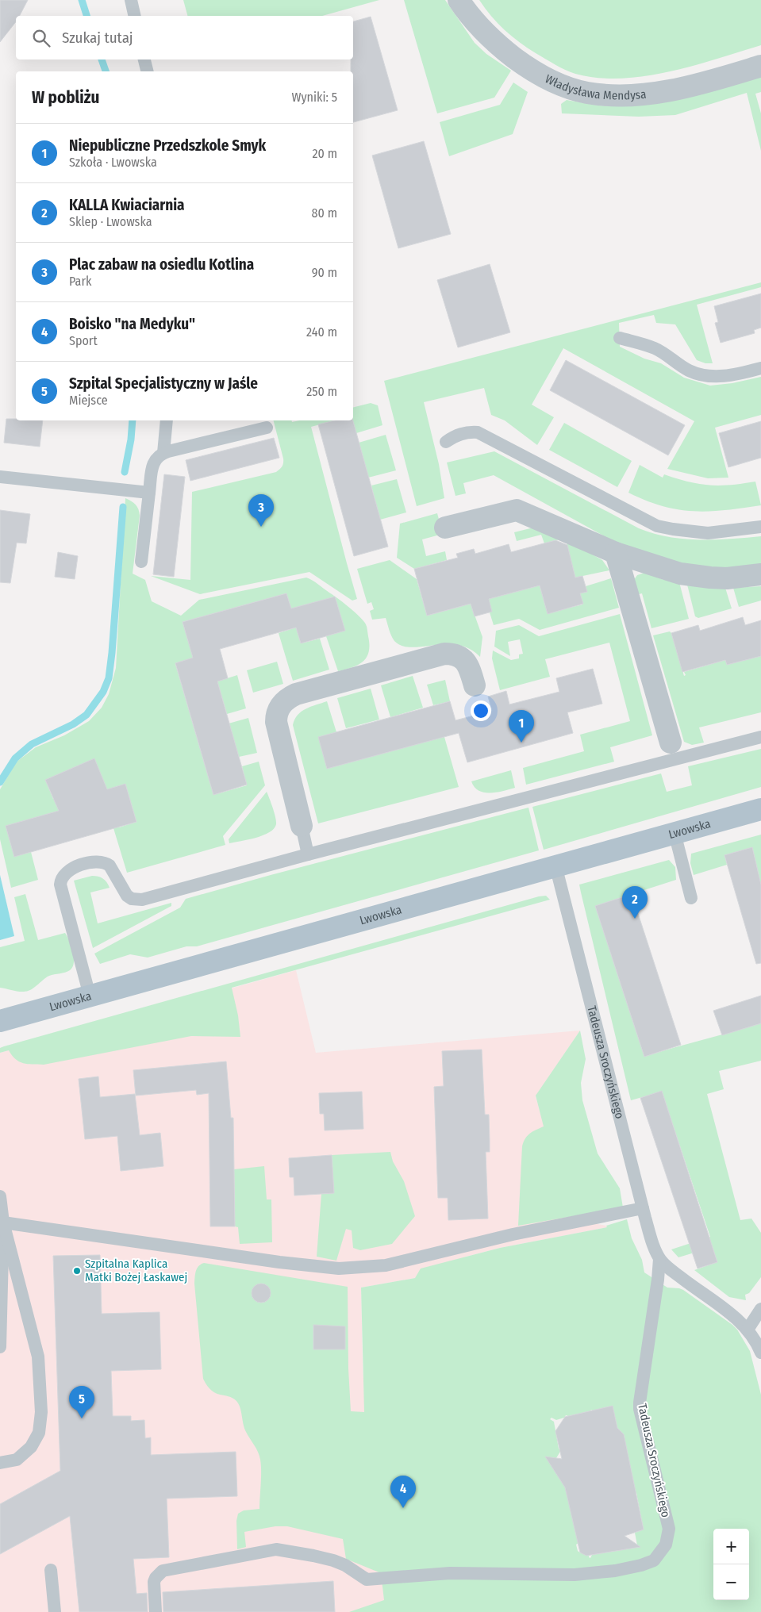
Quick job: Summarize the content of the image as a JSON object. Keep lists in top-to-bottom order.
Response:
{
  "streets": {
    "main road": ["Lwowska"],
    "street": ["Władysława Mendysa"],
    "lane": ["Tadeusza Sroczyńskiego"]
  },
  "crossings": [
    ["Lwowska", "Tadeusza Sroczyńskiego"]
  ],
  "places": ["Szpitalna Kaplica Matki Bożej Łaskawej"],
  "page": {
    "search": "Szukaj tutaj",
    "heading": ["W pobliżu", "Wyniki: 5"],
    "list": [
      {
        "mark": "1",
        "name": "Niepubliczne Przedszkole Smyk",
        "note": "Szkoła · Lwowska",
        "value": "20 m"
      },
      {
        "mark": "2",
        "name": "KALLA Kwiaciarnia",
        "note": "Sklep · Lwowska",
        "value": "80 m"
      },
      {
        "mark": "3",
        "name": "Plac zabaw na osiedlu Kotlina",
        "note": "Park",
        "value": "90 m"
      },
      {
        "mark": "4",
        "name": "Boisko \"na Medyku\"",
        "note": "Sport",
        "value": "240 m"
      },
      {
        "mark": "5",
        "name": "Szpital Specjalistyczny w Jaśle",
        "note": "Miejsce",
        "value": "250 m"
      }
    ],
    "pins": [
      "3",
      "1",
      "2",
      "5",
      "4"
    ],
    "map_buttons": ["+", "−"]
  }
}
